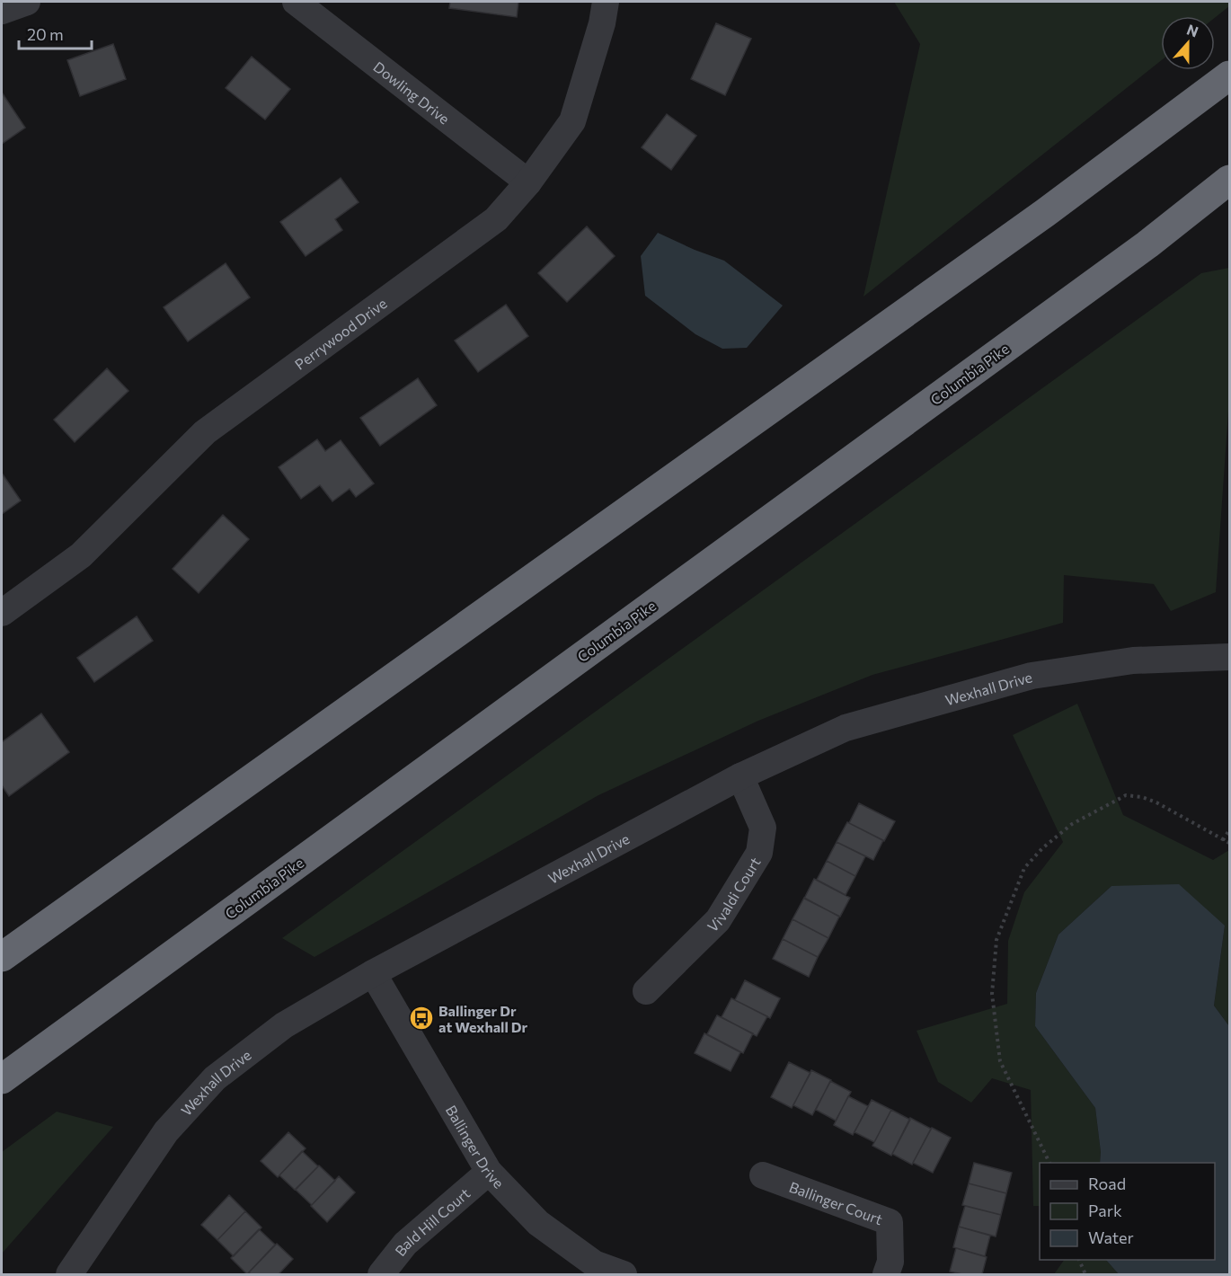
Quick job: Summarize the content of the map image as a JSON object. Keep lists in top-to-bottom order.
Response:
{
  "streets": {
    "highway": ["Columbia Pike"],
    "street": [
      "Dowling Drive",
      "Perrywood Drive",
      "Wexhall Drive",
      "Vivaldi Court",
      "Ballinger Drive",
      "Ballinger Court",
      "Bald Hill Court"
    ]
  },
  "crossings": [
    ["Dowling Drive", "Perrywood Drive"],
    ["Wexhall Drive", "Vivaldi Court"],
    ["Wexhall Drive", "Ballinger Drive"],
    ["Ballinger Drive", "Bald Hill Court"]
  ],
  "places": {
    "bus stop": ["Ballinger Dr at Wexhall Dr"]
  },
  "legend": ["Road", "Park", "Water"],
  "scale_bar": "20 m",
  "north": "top"
}
